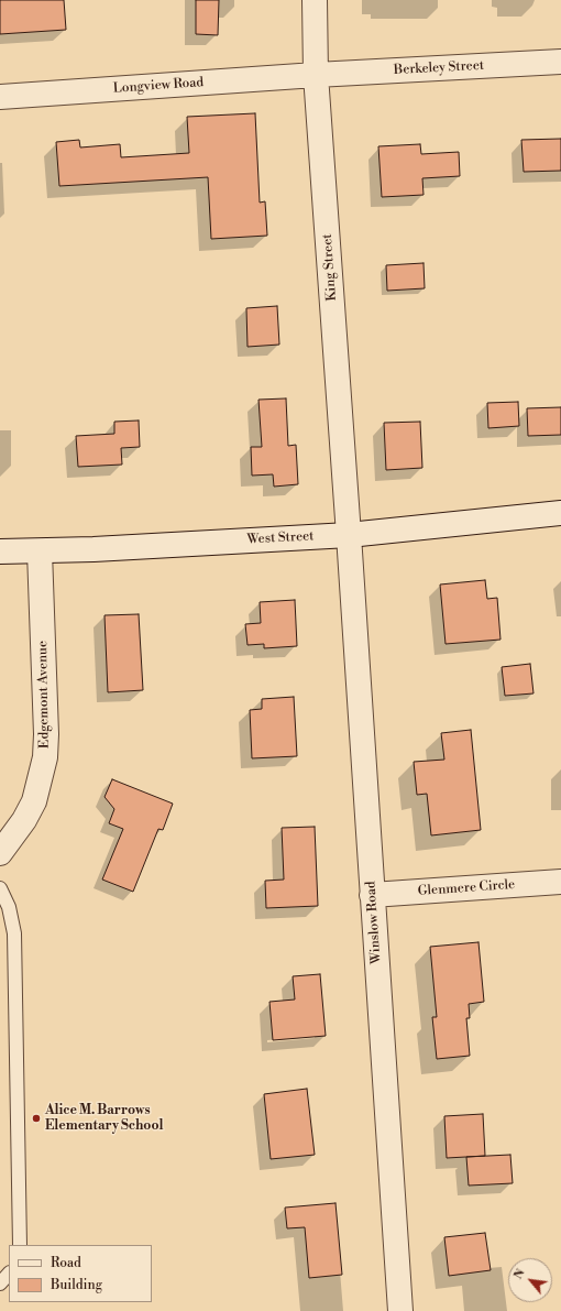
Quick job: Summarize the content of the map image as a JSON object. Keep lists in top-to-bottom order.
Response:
{
  "streets": {
    "street": [
      "Berkeley Street",
      "Longview Road",
      "King Street",
      "West Street",
      "Edgemont Avenue",
      "Glenmere Circle",
      "Winslow Road"
    ]
  },
  "crossings": [
    ["Berkeley Street", "Longview Road"],
    ["Berkeley Street", "King Street"],
    ["Longview Road", "King Street"],
    ["King Street", "West Street"],
    ["King Street", "Winslow Road"],
    ["West Street", "Edgemont Avenue"],
    ["West Street", "Winslow Road"],
    ["Glenmere Circle", "Winslow Road"]
  ],
  "places": ["Alice M. Barrows Elementary School"],
  "legend": ["Road", "Building"],
  "north": "top left"
}
